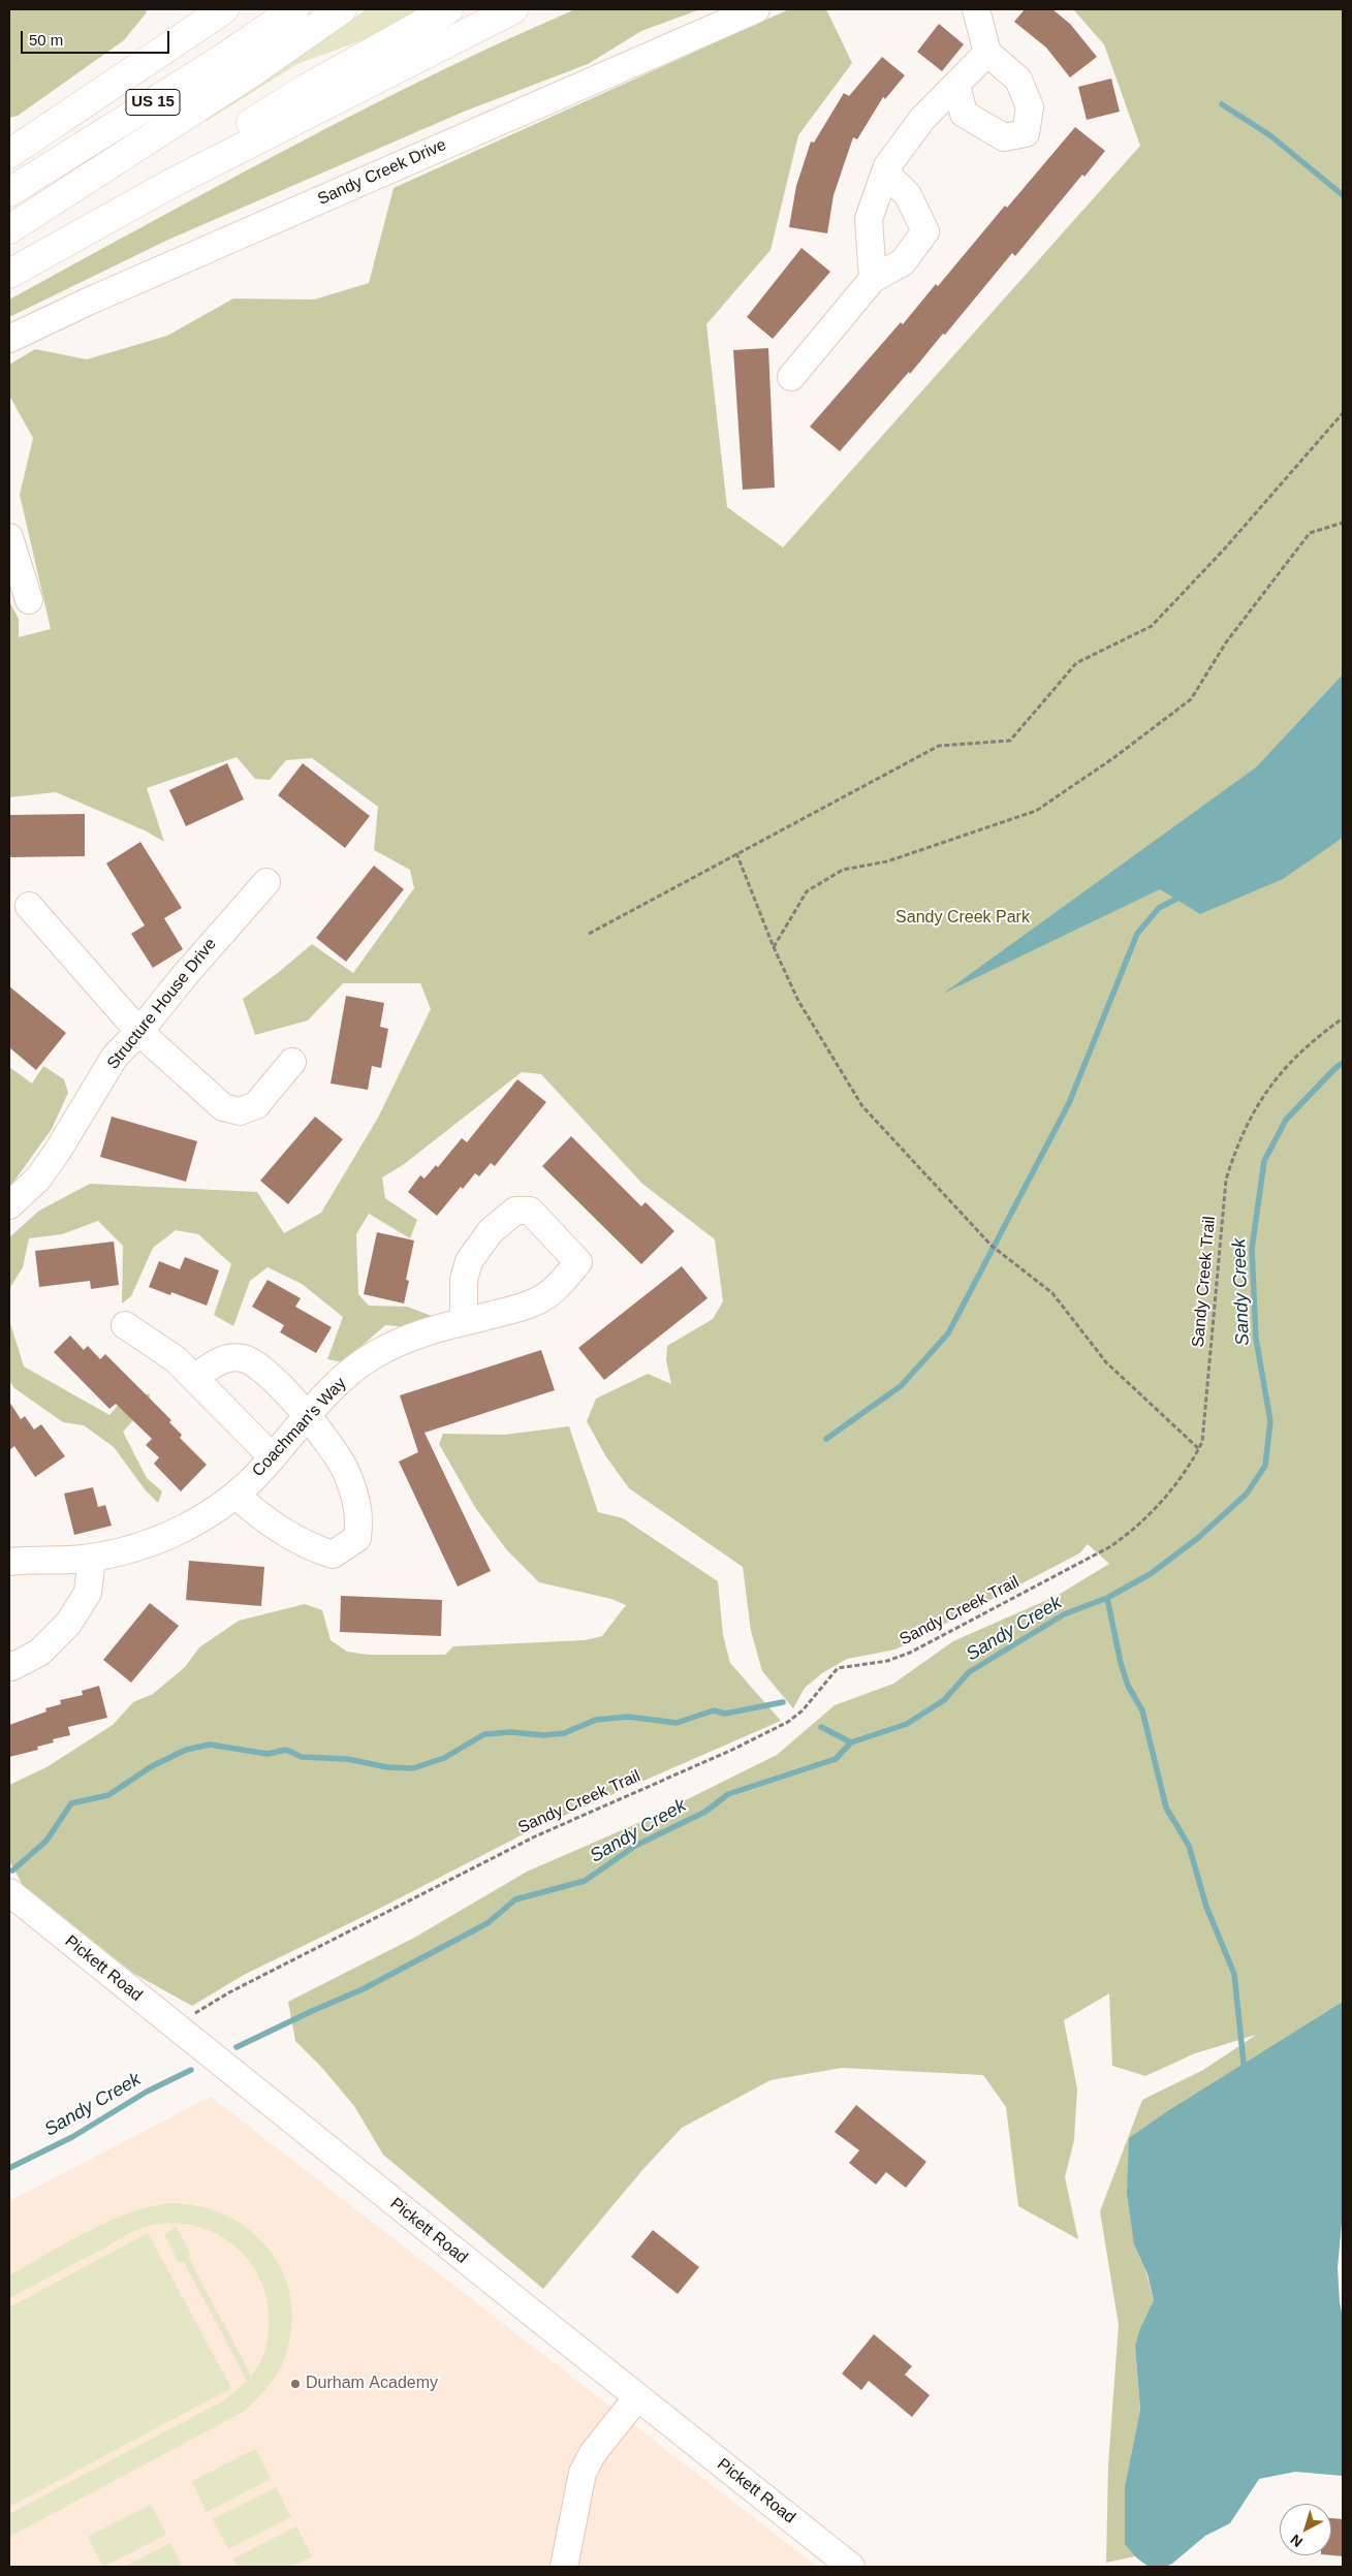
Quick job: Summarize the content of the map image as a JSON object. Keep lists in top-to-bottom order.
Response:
{
  "streets": {
    "highway": ["US 15"],
    "street": [
      "Sandy Creek Drive",
      "Structure House Drive",
      "Coachman's Way",
      "Pickett Road"
    ],
    "path": ["Sandy Creek Trail"]
  },
  "crossings": [
    ["Sandy Creek Trail", "Pickett Road"]
  ],
  "water": ["Sandy Creek"],
  "parks": ["Sandy Creek Park"],
  "places": ["Durham Academy"],
  "scale_bar": "50 m",
  "north": "bottom left"
}
